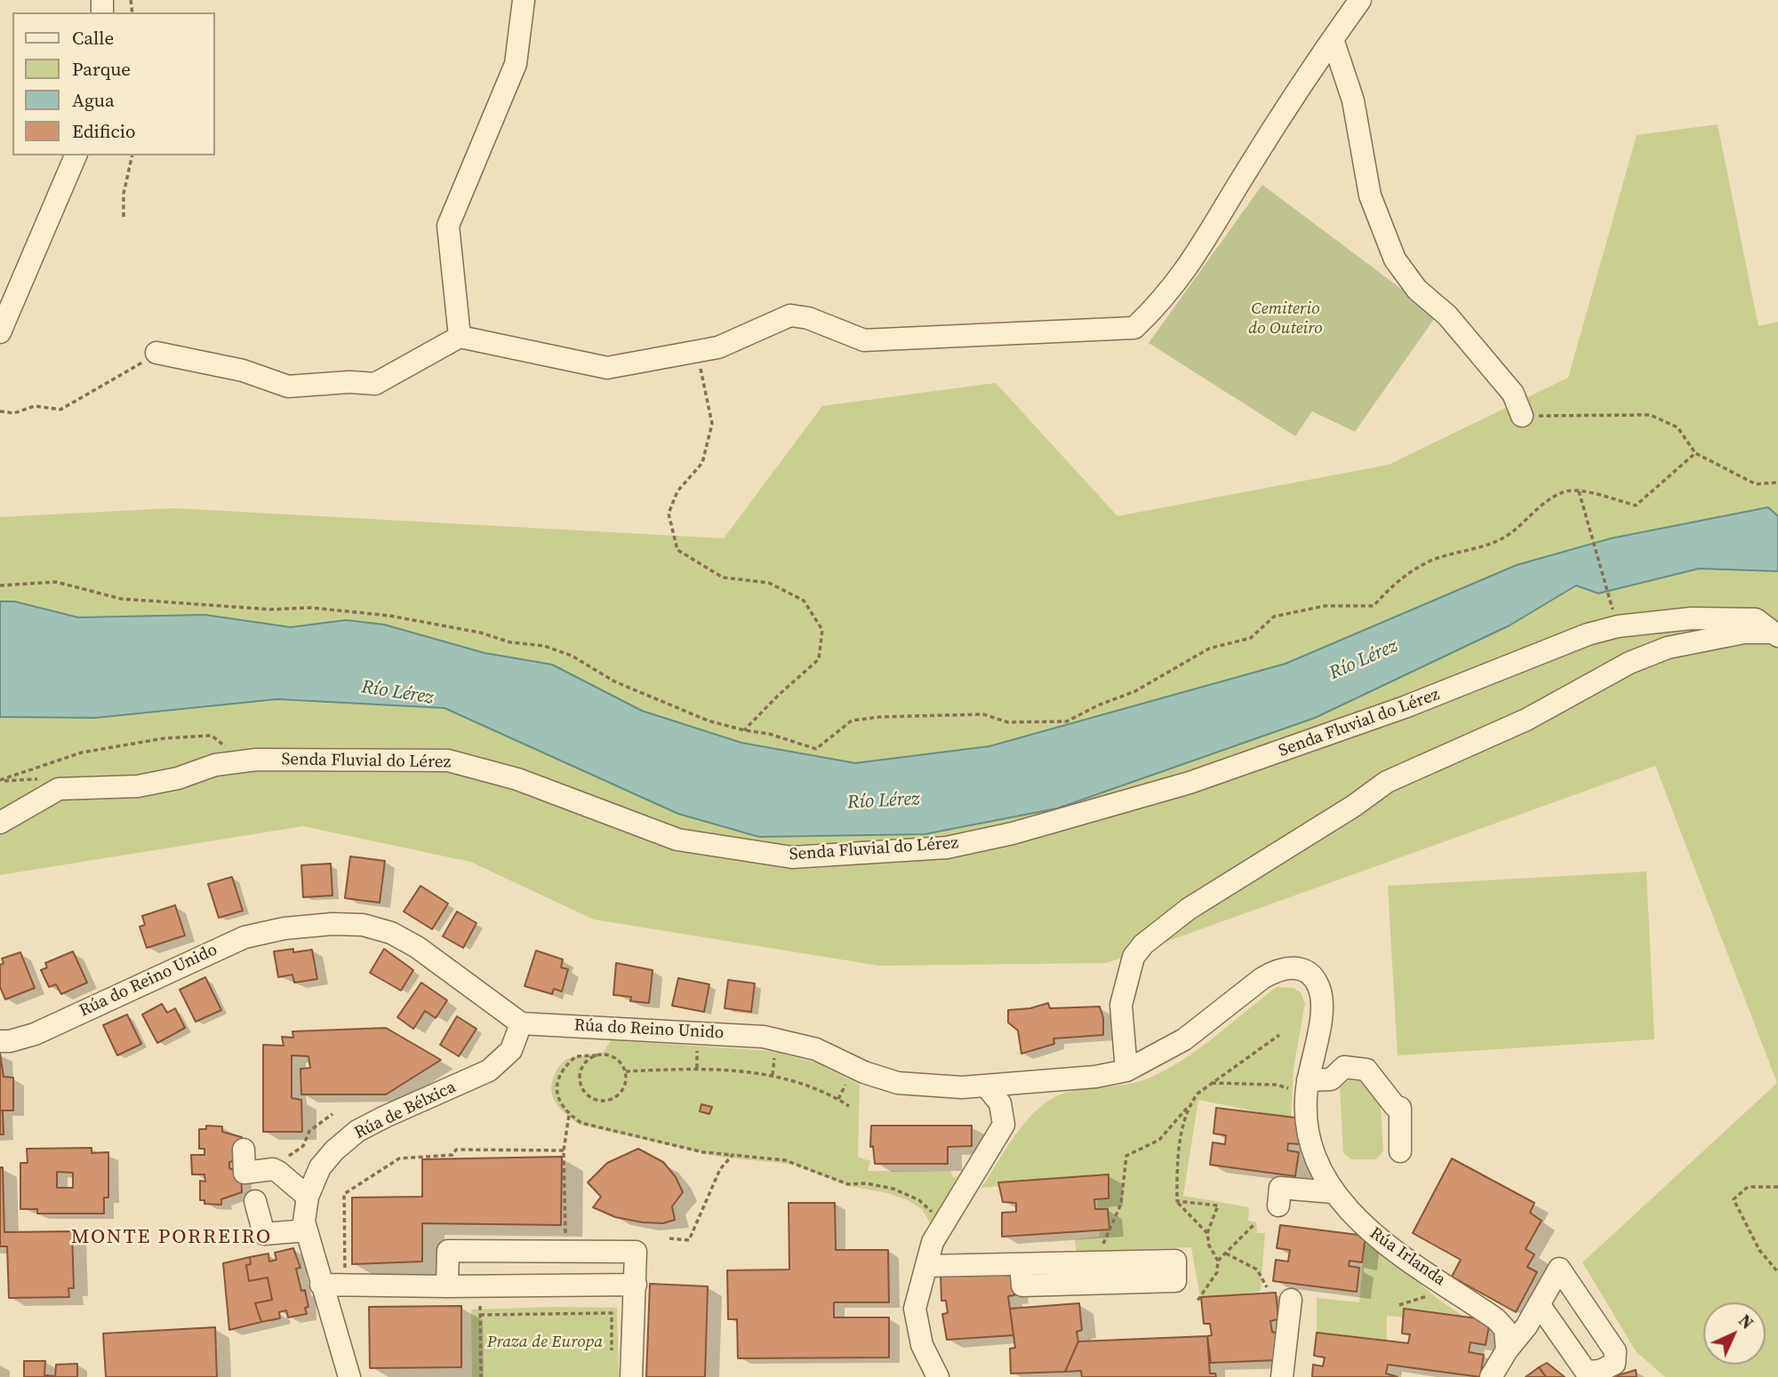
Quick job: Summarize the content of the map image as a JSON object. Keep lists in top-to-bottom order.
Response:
{
  "streets": {
    "street": [
      "Senda Fluvial do Lérez",
      "Rúa do Reino Unido",
      "Rúa de Bélxica",
      "Rúa Irlanda"
    ]
  },
  "crossings": [
    ["Rúa do Reino Unido", "Rúa de Bélxica"],
    ["Rúa do Reino Unido", "Rúa Irlanda"]
  ],
  "districts": ["MONTE PORREIRO"],
  "water": ["Río Lérez"],
  "parks": ["Cemiterio do Outeiro", "Praza de Europa"],
  "legend": [
    "Calle",
    "Parque",
    "Agua",
    "Edificio"
  ],
  "north": "top right"
}
